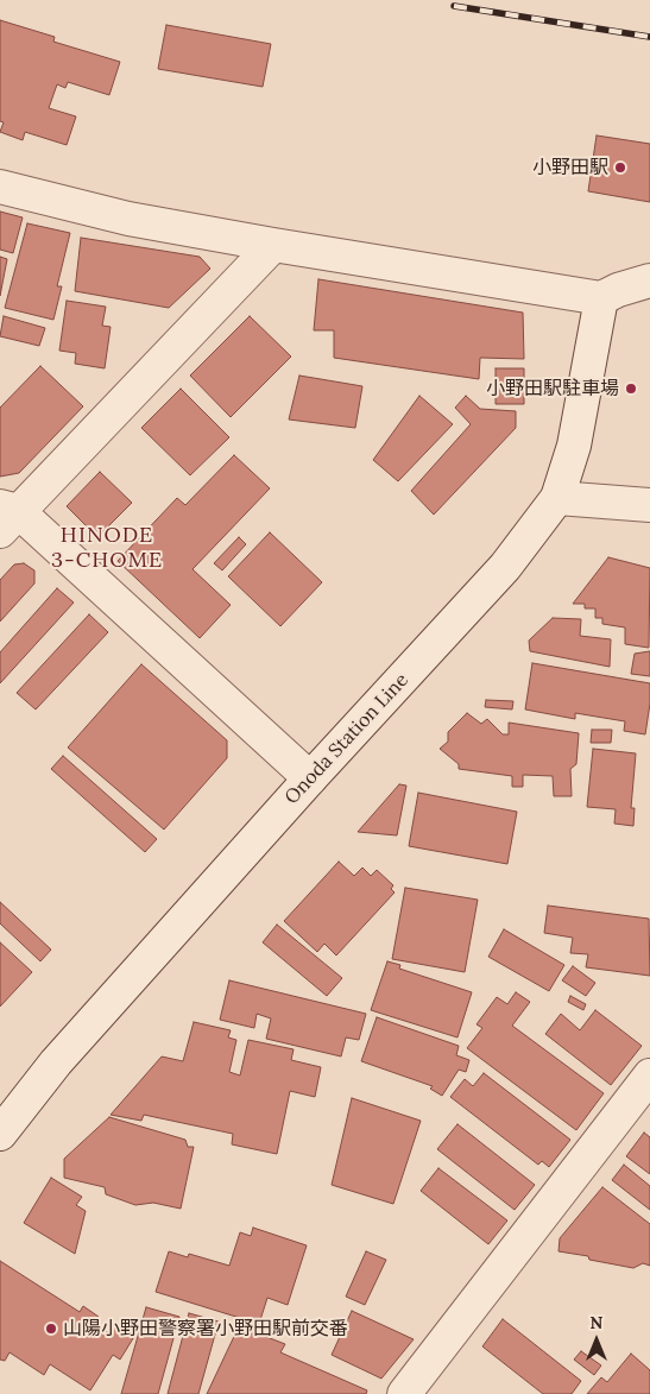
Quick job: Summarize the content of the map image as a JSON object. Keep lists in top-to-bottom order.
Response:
{
  "streets": {
    "street": ["Onoda Station Line"]
  },
  "districts": ["HINODE 3-CHOME"],
  "places": ["小野田駅", "小野田駅駐車場", "山陽小野田警察署小野田駅前交番"],
  "north": "top"
}
